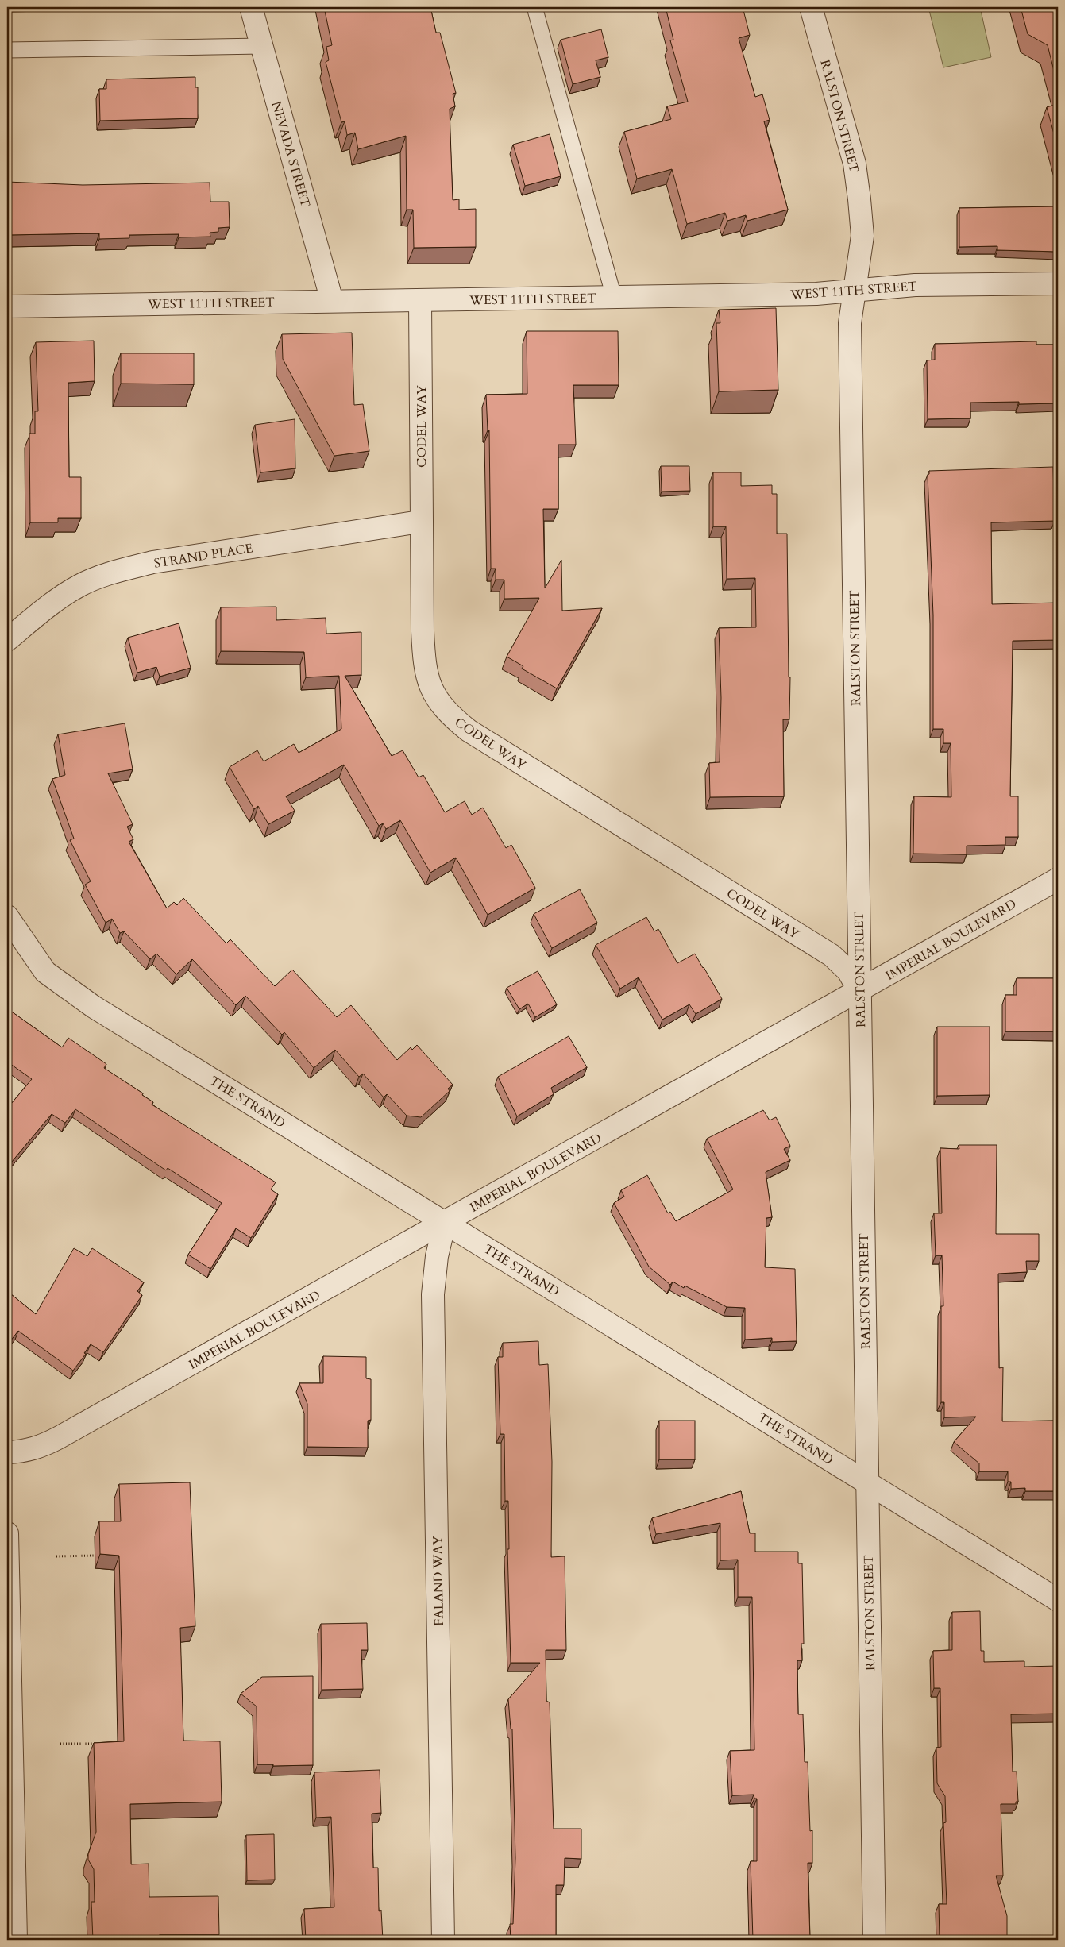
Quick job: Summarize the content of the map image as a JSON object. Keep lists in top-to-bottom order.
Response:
{
  "streets": {
    "street": [
      "RALSTON STREET",
      "NEVADA STREET",
      "WEST 11TH STREET",
      "CODEL WAY",
      "STRAND PLACE",
      "IMPERIAL BOULEVARD",
      "THE STRAND",
      "FALAND WAY"
    ]
  },
  "crossings": [
    ["RALSTON STREET", "WEST 11TH STREET"],
    ["RALSTON STREET", "CODEL WAY"],
    ["RALSTON STREET", "IMPERIAL BOULEVARD"],
    ["RALSTON STREET", "THE STRAND"],
    ["NEVADA STREET", "WEST 11TH STREET"],
    ["WEST 11TH STREET", "CODEL WAY"],
    ["CODEL WAY", "STRAND PLACE"],
    ["CODEL WAY", "IMPERIAL BOULEVARD"],
    ["IMPERIAL BOULEVARD", "THE STRAND"],
    ["IMPERIAL BOULEVARD", "FALAND WAY"],
    ["THE STRAND", "FALAND WAY"]
  ]
}
